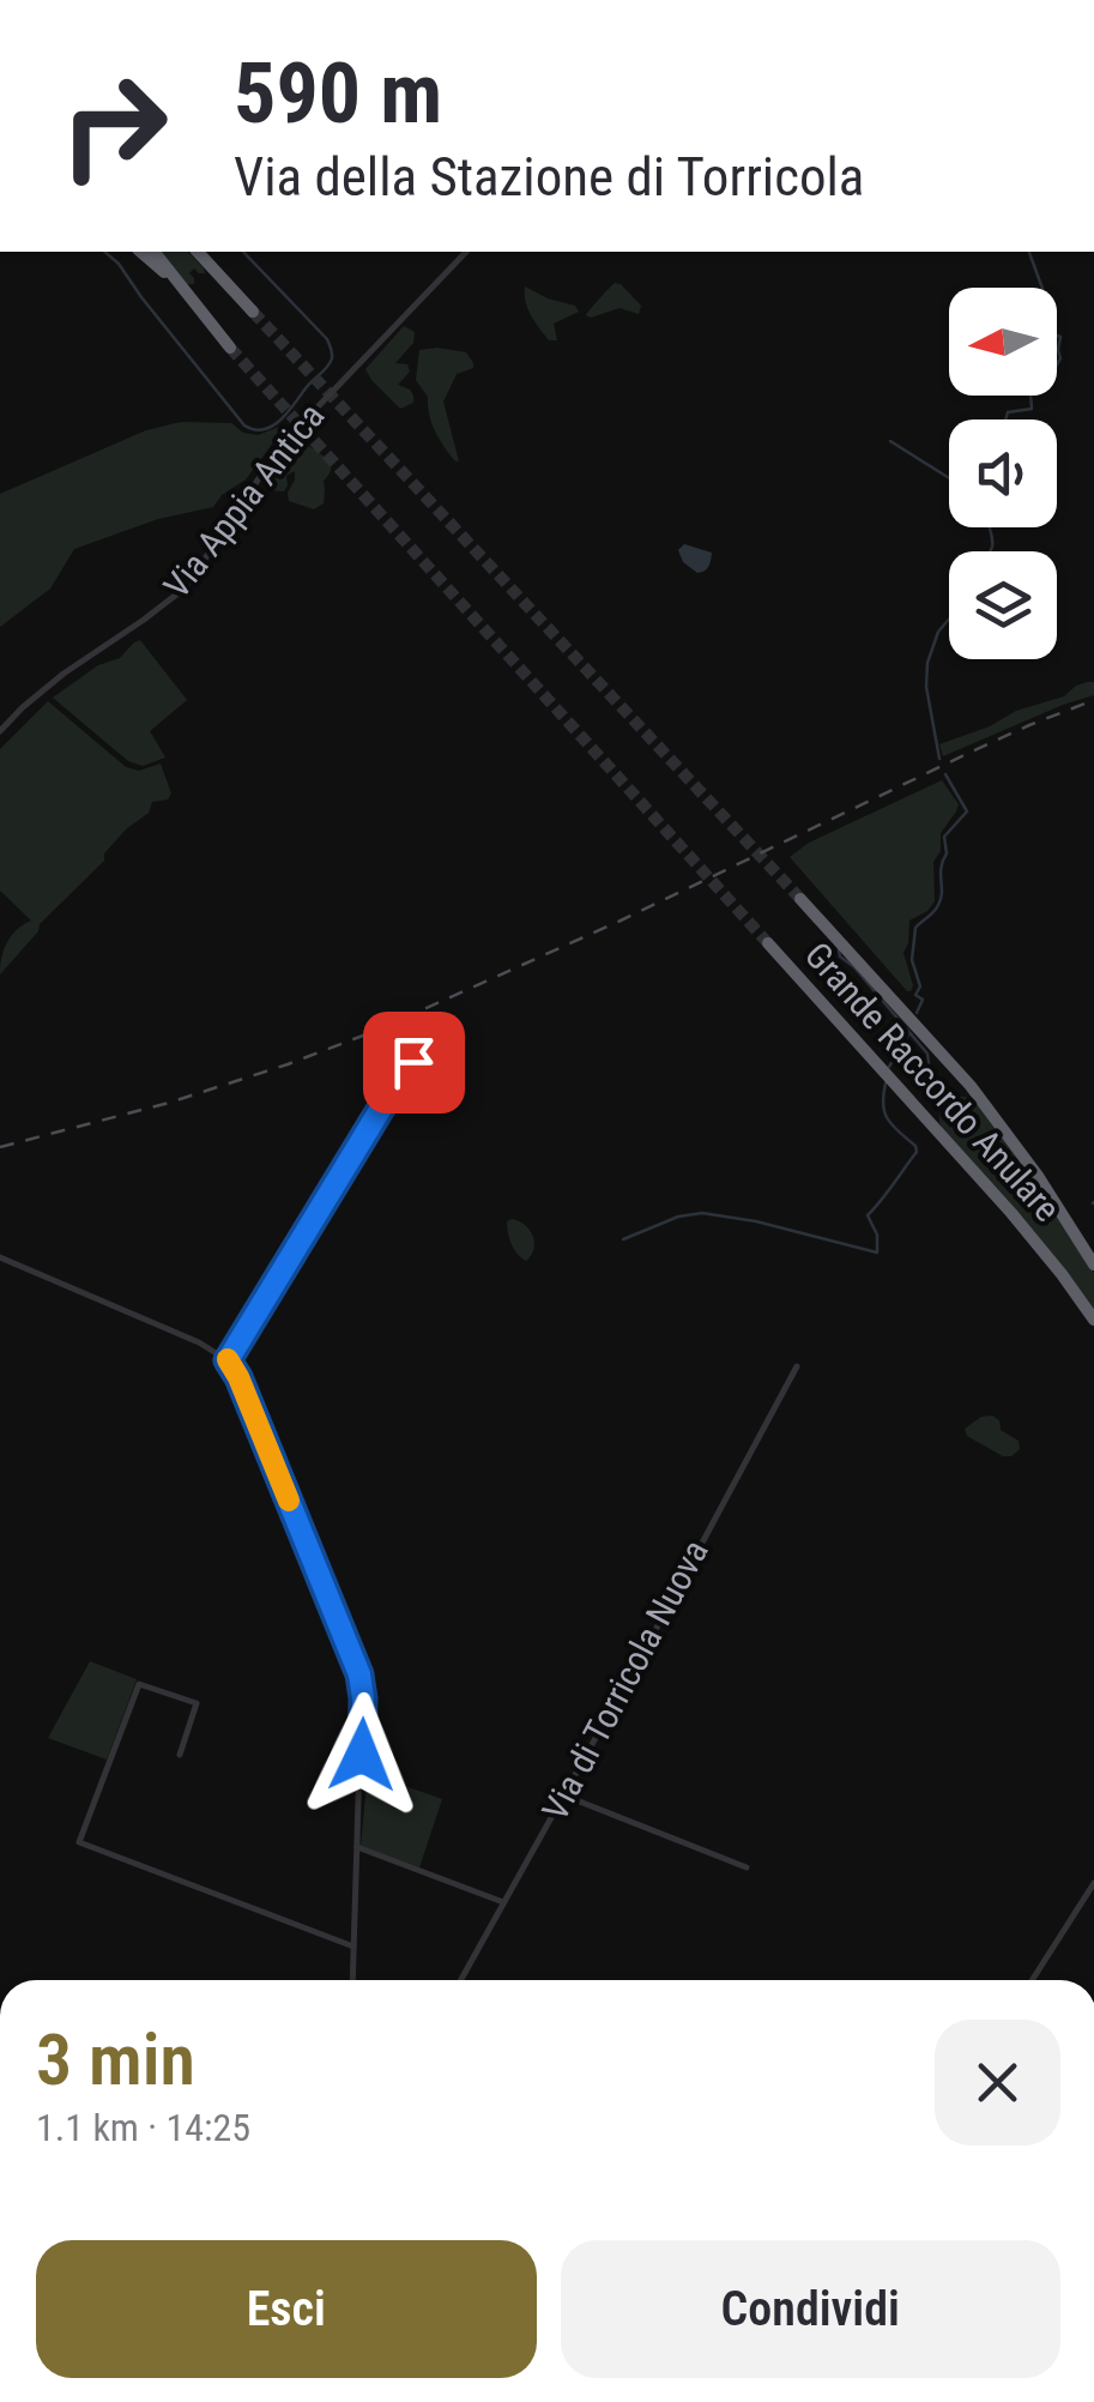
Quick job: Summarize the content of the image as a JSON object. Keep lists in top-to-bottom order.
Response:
{
  "streets": {
    "highway": ["Grande Raccordo Anulare"],
    "street": ["Via Appia Antica", "Via di Torricola Nuova"]
  },
  "north": "left",
  "page": {
    "turn": ["590 m", "Via della Stazione di Torricola"],
    "heading": ["3 min", "1.1 km · 14:25"],
    "buttons": ["Esci", "Condividi"]
  }
}
